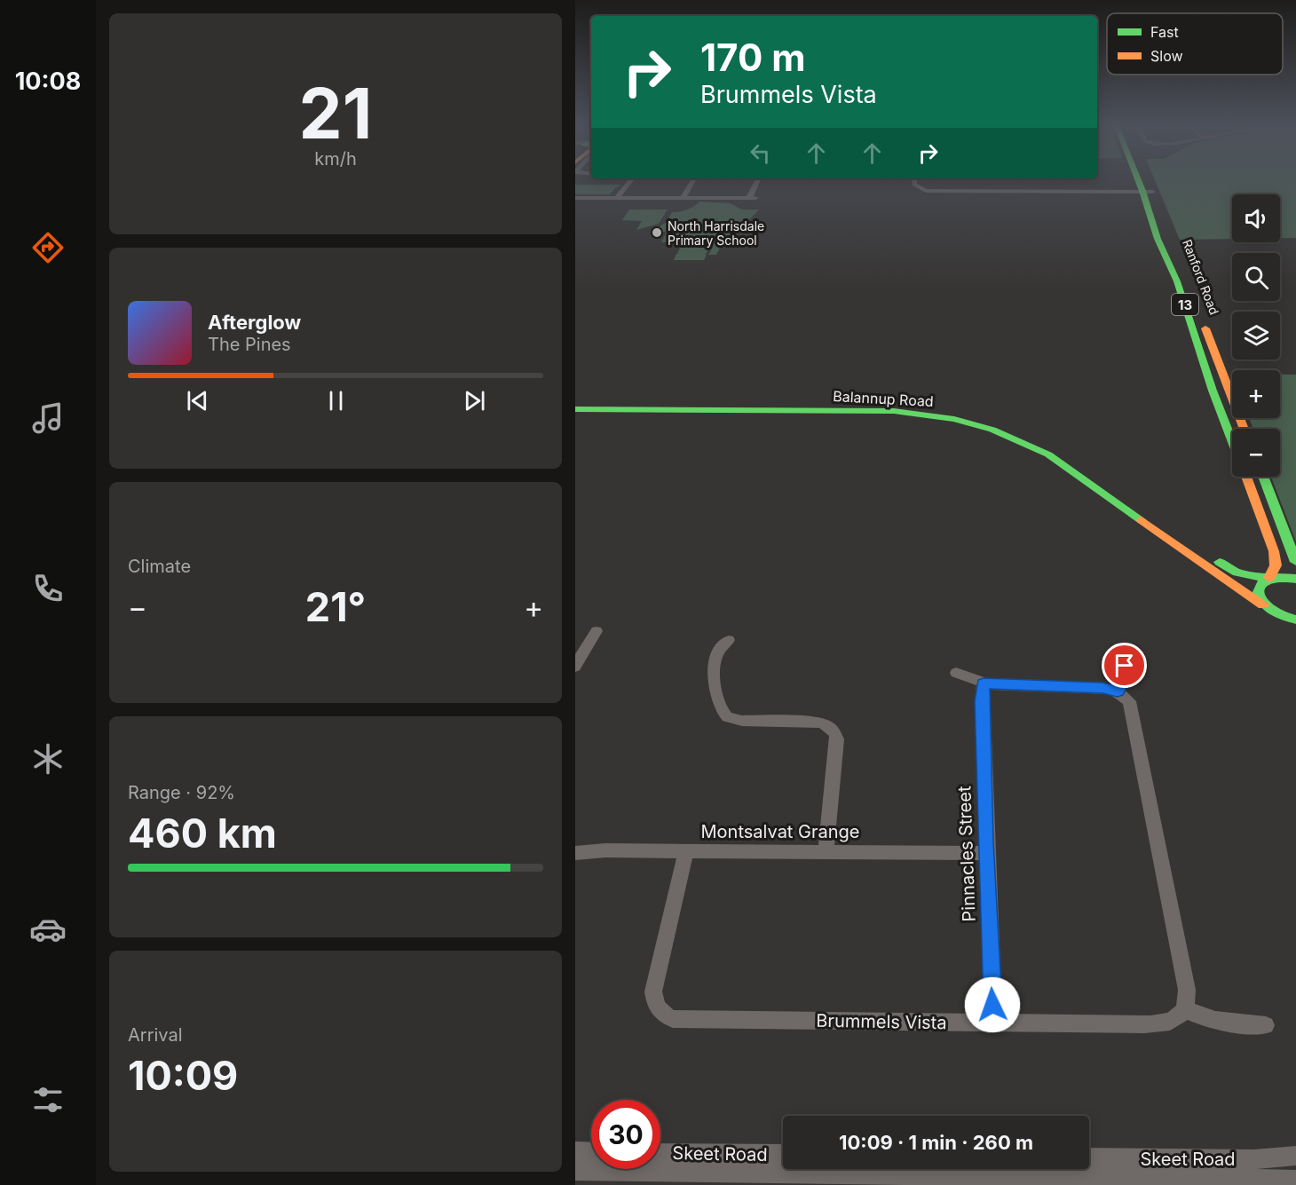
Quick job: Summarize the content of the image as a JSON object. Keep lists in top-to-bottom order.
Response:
{
  "streets": {
    "main road": ["Ranford Road", "13", "Balannup Road"],
    "street": [
      "Montsalvat Grange",
      "Pinnacles Street",
      "Brummels Vista",
      "Skeet Road"
    ]
  },
  "crossings": [
    ["Ranford Road", "13"],
    ["Ranford Road", "Balannup Road"],
    ["13", "Balannup Road"],
    ["Montsalvat Grange", "Pinnacles Street"],
    ["Montsalvat Grange", "Brummels Vista"],
    ["Pinnacles Street", "Brummels Vista"]
  ],
  "places": ["North Harrisdale Primary School"],
  "legend": ["Fast", "Slow"],
  "page": {
    "tabs": "10:08",
    "tile": [
      ["21", "km/h"],
      "Climate",
      ["Range · 92%", "460 km"],
      ["Arrival", "10:09"]
    ],
    "turn": ["170 m", "Brummels Vista"],
    "map_buttons": ["+", "−"],
    "song": ["Afterglow", "The Pines"],
    "heat": ["−", "21°", "+"],
    "limit": "30",
    "trip": "10:09 · 1 min · 260 m"
  }
}
